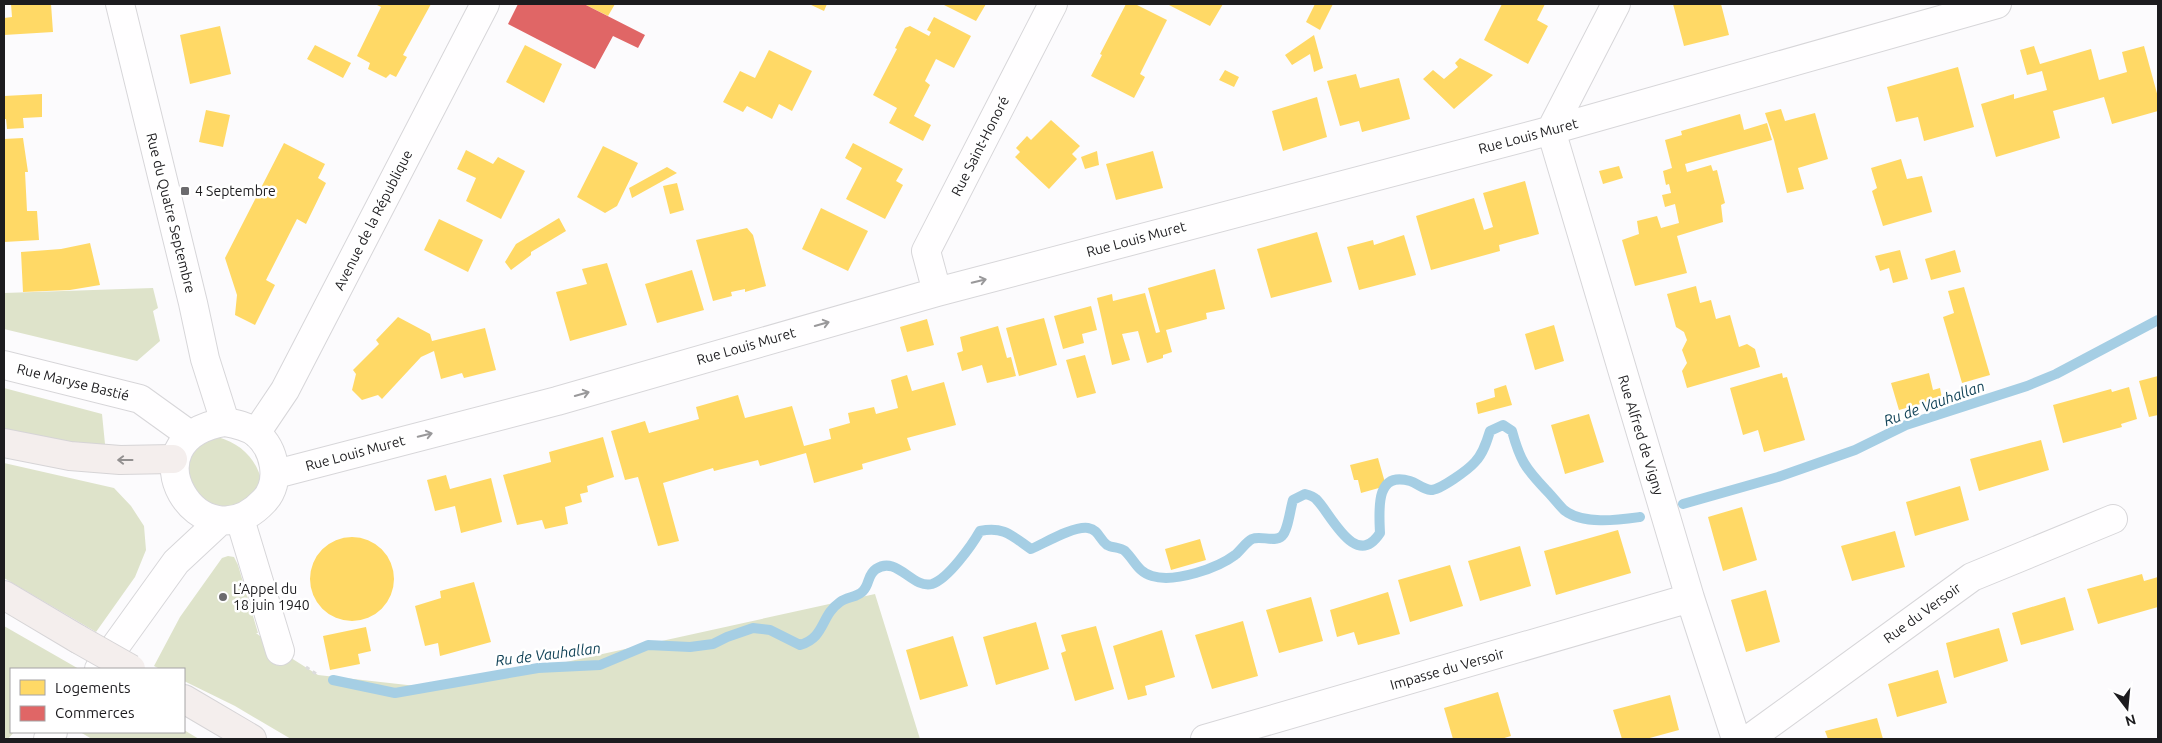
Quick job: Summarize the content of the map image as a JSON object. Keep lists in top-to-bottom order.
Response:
{
  "streets": {
    "street": [
      "Rue Louis Muret",
      "Rue Saint-Honoré",
      "Rue du Quatre Septembre",
      "Avenue de la République",
      "Rue Maryse Bastié",
      "Rue Alfred de Vigny",
      "Rue du Versoir",
      "Impasse du Versoir"
    ]
  },
  "crossings": [
    ["Rue Louis Muret", "Rue Saint-Honoré"],
    ["Rue Louis Muret", "Rue du Quatre Septembre"],
    ["Rue Louis Muret", "Avenue de la République"],
    ["Rue Louis Muret", "Rue Maryse Bastié"],
    ["Rue Louis Muret", "Rue Alfred de Vigny"],
    ["Rue du Quatre Septembre", "Avenue de la République"],
    ["Rue du Quatre Septembre", "Rue Maryse Bastié"],
    ["Avenue de la République", "Rue Maryse Bastié"],
    ["Rue Alfred de Vigny", "Impasse du Versoir"]
  ],
  "one_way": ["Rue Louis Muret"],
  "water": ["Ru de Vauhallan"],
  "places": {
    "transit": ["4 Septembre"],
    "other": ["L’Appel du 18 juin 1940"]
  },
  "legend": ["Logements", "Commerces"],
  "north": "bottom"
}
